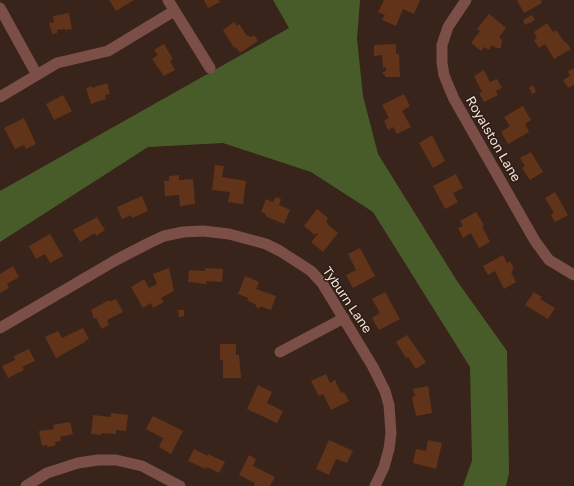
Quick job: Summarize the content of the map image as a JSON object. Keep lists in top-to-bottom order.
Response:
{
  "streets": {
    "street": ["Royalston Lane", "Tyburn Lane"]
  }
}
